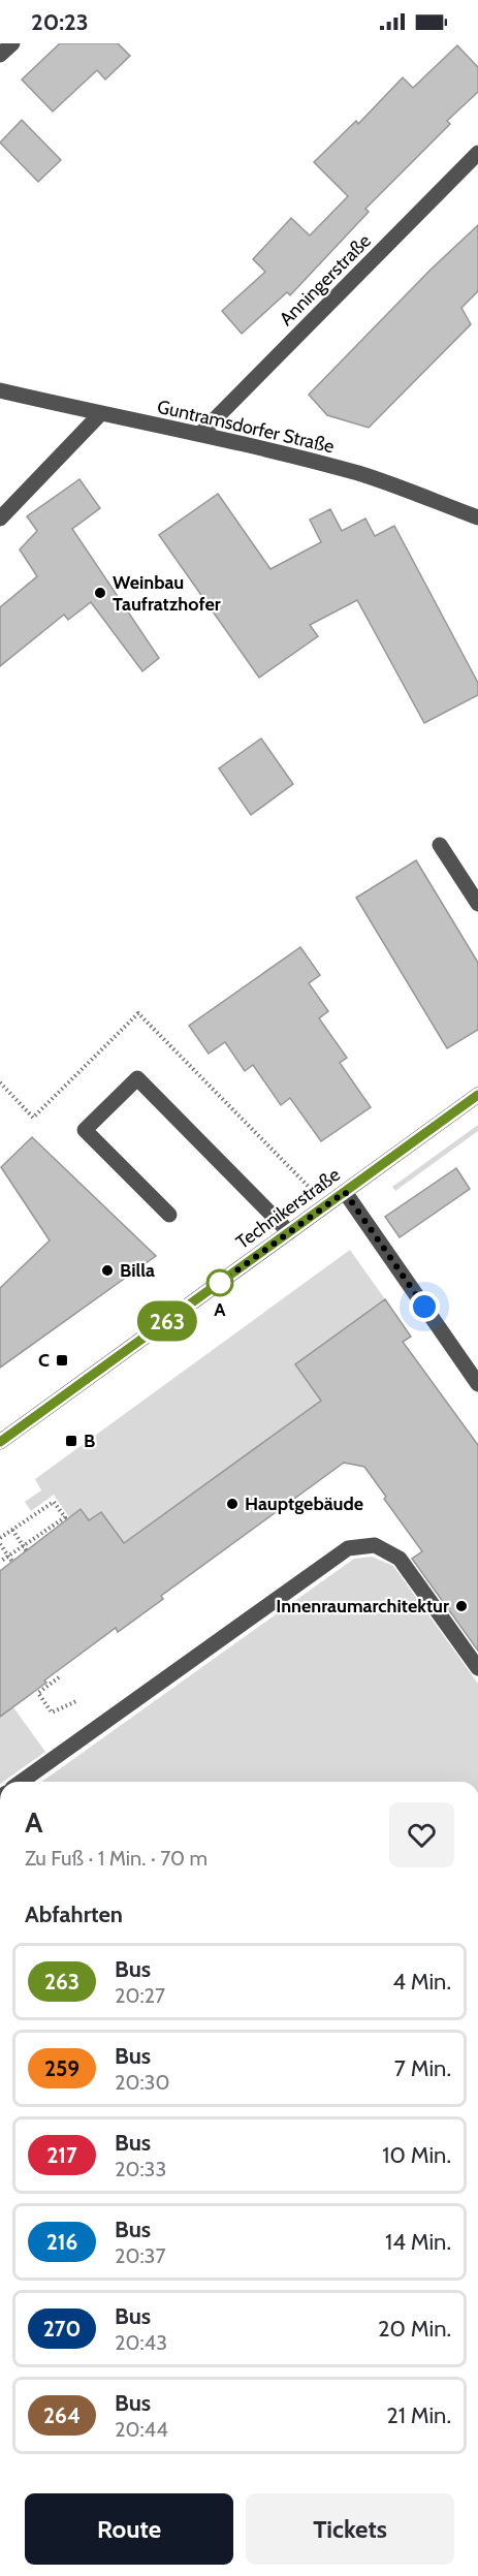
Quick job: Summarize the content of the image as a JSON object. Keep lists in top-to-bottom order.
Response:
{
  "streets": {
    "street": ["Anningerstraße", "Guntramsdorfer Straße", "Technikerstraße"]
  },
  "crossings": [
    ["Anningerstraße", "Guntramsdorfer Straße"]
  ],
  "places": {
    "other": [
      "Weinbau Taufratzhofer",
      "Billa",
      "A",
      "Hauptgebäude",
      "Innenraumarchitektur"
    ],
    "transit": ["C", "B"]
  },
  "lines": ["bus line 263"],
  "page": {
    "status": "20:23",
    "on_map": "263",
    "heading": [
      ["A", "Zu Fuß · 1 Min. · 70 m"],
      "Abfahrten"
    ],
    "list": [
      {
        "mark": "263",
        "name": "Bus",
        "note": "20:27",
        "value": "4 Min."
      },
      {
        "mark": "259",
        "name": "Bus",
        "note": "20:30",
        "value": "7 Min."
      },
      {
        "mark": "217",
        "name": "Bus",
        "note": "20:33",
        "value": "10 Min."
      },
      {
        "mark": "216",
        "name": "Bus",
        "note": "20:37",
        "value": "14 Min."
      },
      {
        "mark": "270",
        "name": "Bus",
        "note": "20:43",
        "value": "20 Min."
      },
      {
        "mark": "264",
        "name": "Bus",
        "note": "20:44",
        "value": "21 Min."
      }
    ],
    "buttons": ["Route", "Tickets"]
  }
}
